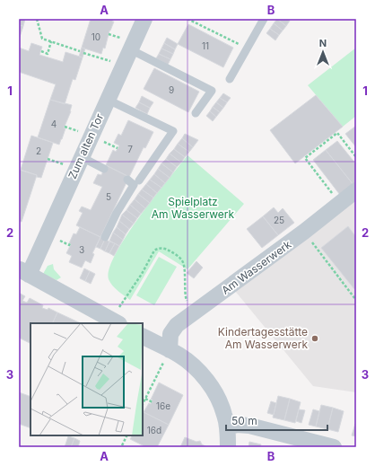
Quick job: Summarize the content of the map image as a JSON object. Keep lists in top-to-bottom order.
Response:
{
  "streets": {
    "street": ["Zum alten Tor", "Am Wasserwerk"]
  },
  "parks": ["Spielplatz Am Wasserwerk"],
  "places": ["Kindertagesstätte Am Wasserwerk"],
  "house_numbers": [
    "10",
    "11",
    "9",
    "4",
    "7",
    "2",
    "5",
    "25",
    "3",
    "16e",
    "16d"
  ],
  "scale_bar": "50 m",
  "north": "top",
  "grid": {
    "columns": ["A", "B"],
    "rows": ["1", "2", "3"]
  }
}
